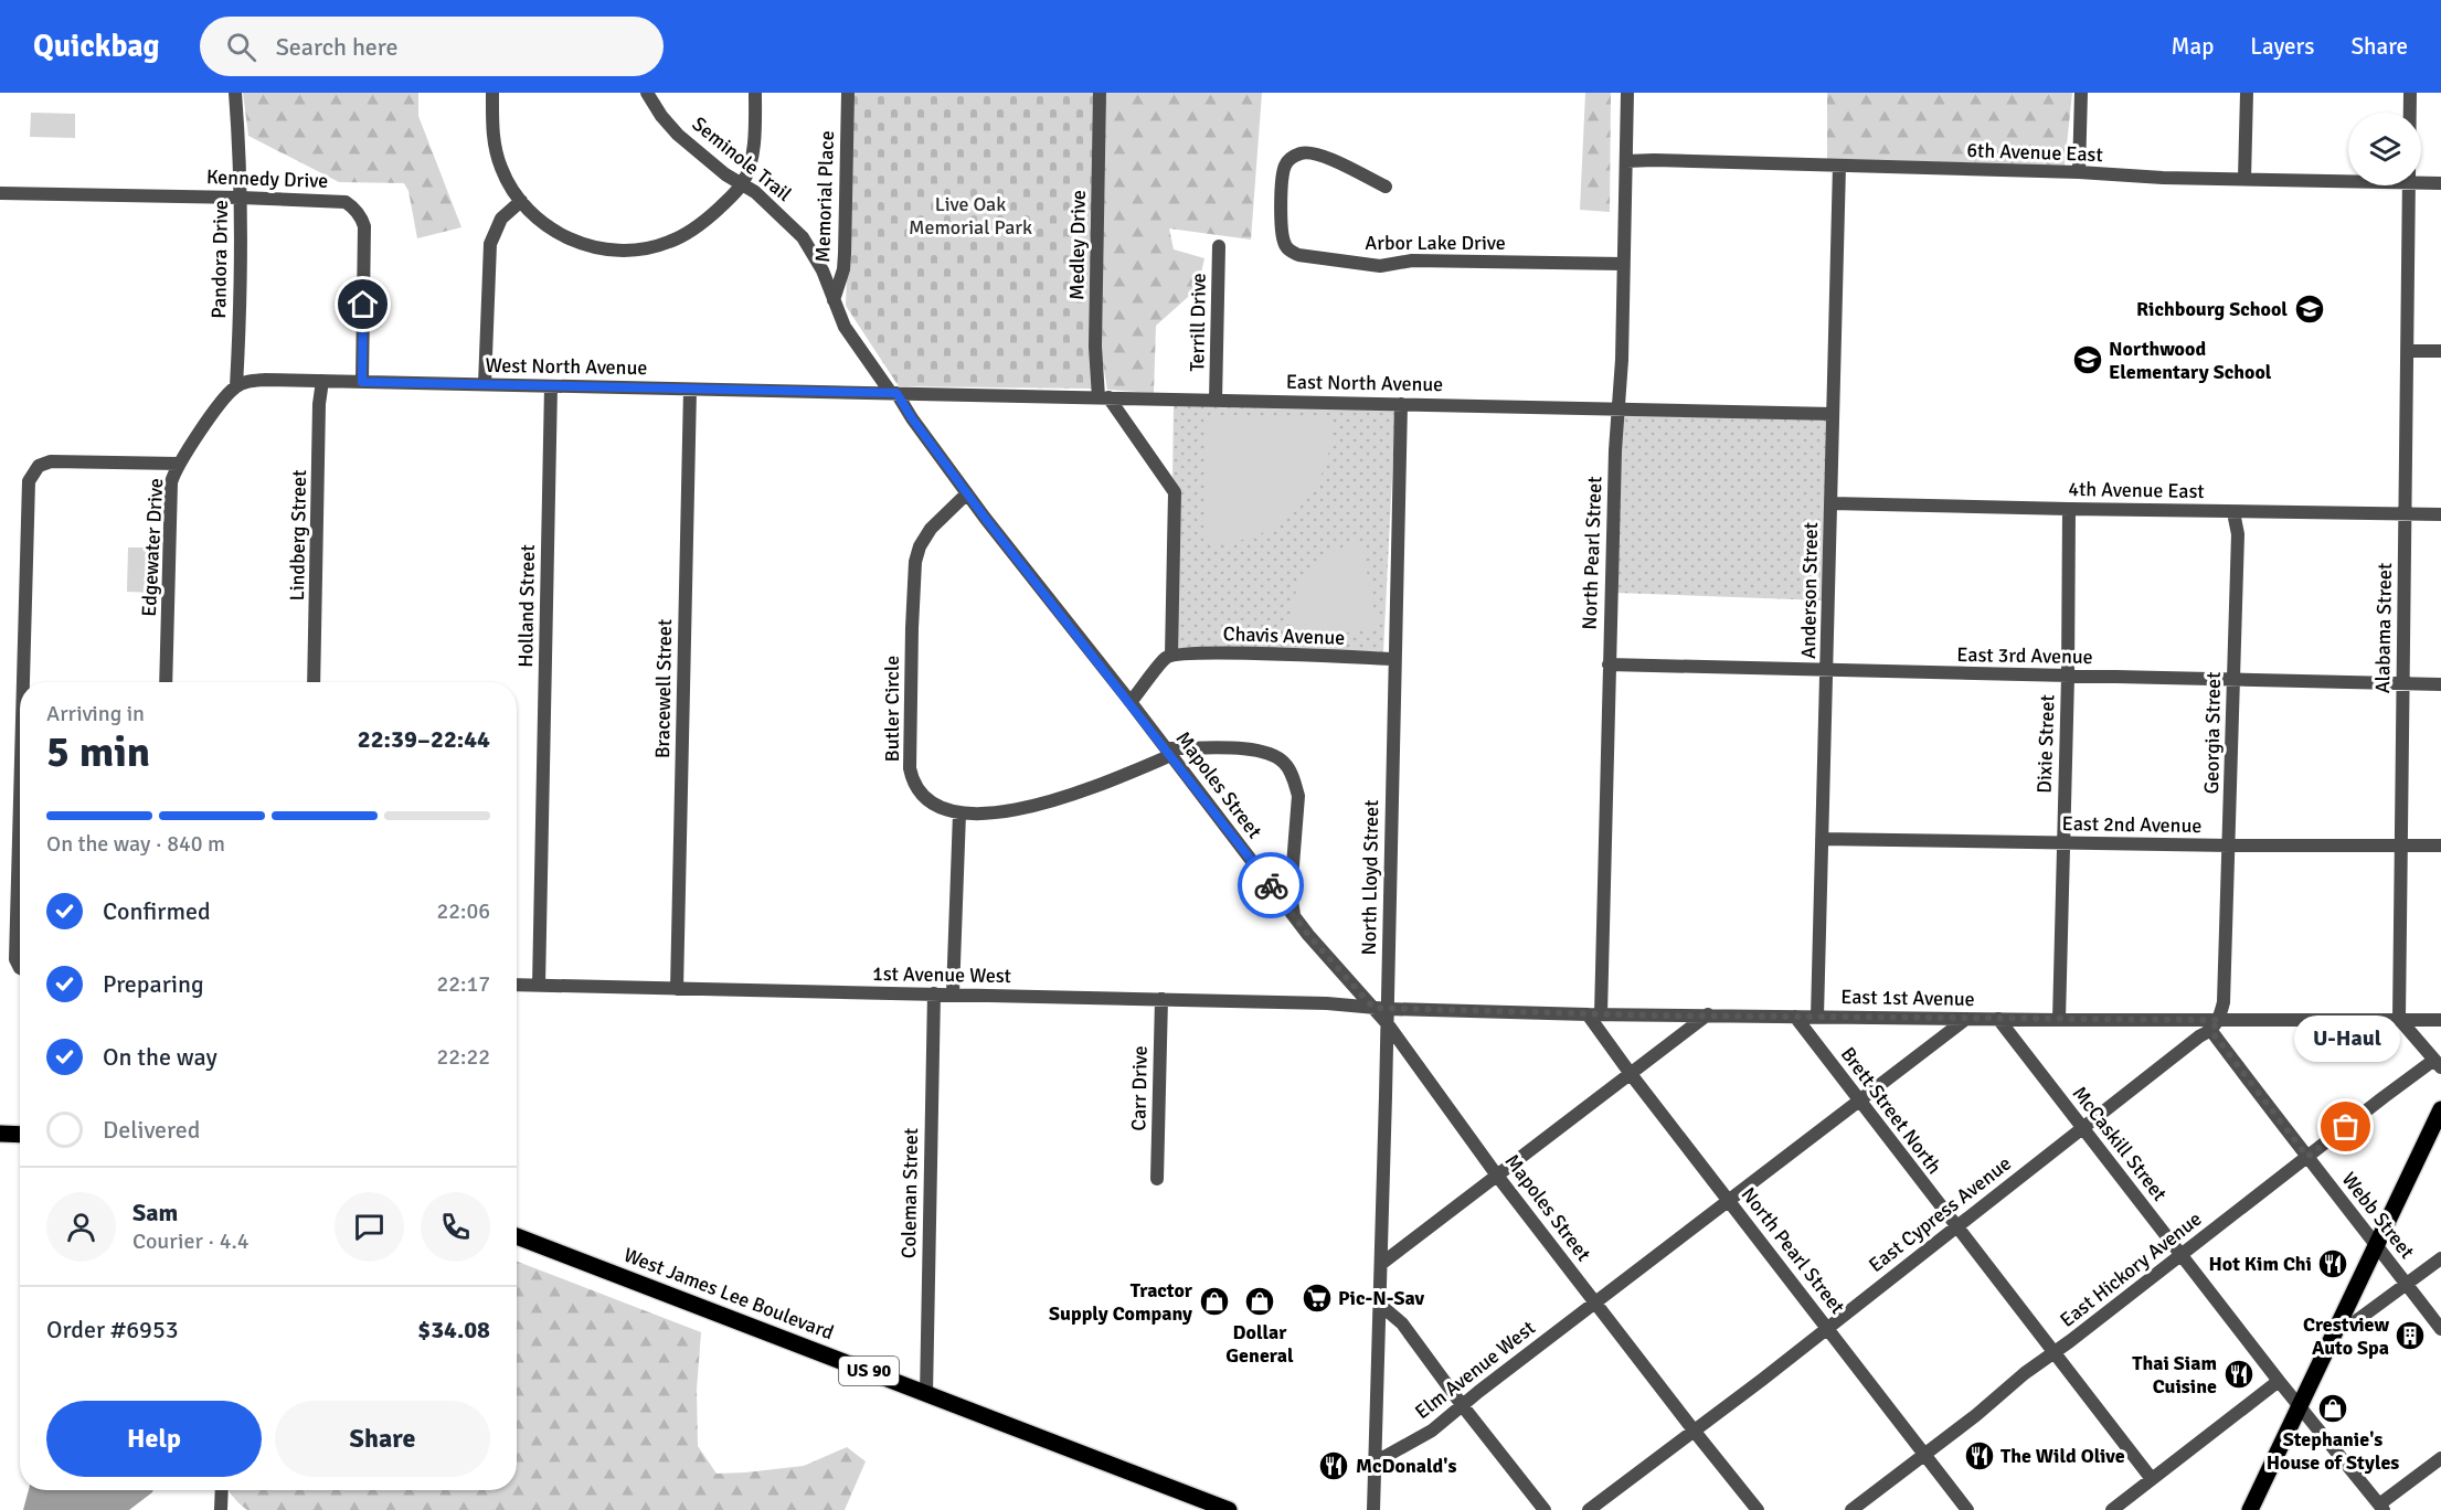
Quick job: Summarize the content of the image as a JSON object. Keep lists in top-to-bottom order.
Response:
{
  "streets": {
    "main road": ["West James Lee Boulevard", "US 90"],
    "street": [
      "6th Avenue East",
      "Seminole Trail",
      "Kennedy Drive",
      "Memorial Place",
      "Arbor Lake Drive",
      "Medley Drive",
      "Pandora Drive",
      "Terrill Drive",
      "West North Avenue",
      "East North Avenue",
      "4th Avenue East",
      "Lindberg Street",
      "Edgewater Drive",
      "North Pearl Street",
      "Anderson Street",
      "Holland Street",
      "Alabama Street",
      "Chavis Avenue",
      "East 3rd Avenue",
      "Bracewell Street",
      "Butler Circle",
      "Georgia Street",
      "Dixie Street",
      "Mapoles Street",
      "East 2nd Avenue",
      "North Lloyd Street",
      "1st Avenue West",
      "East 1st Avenue",
      "Carr Drive",
      "Brett Street North",
      "McCaskill Street",
      "Coleman Street",
      "East Cypress Avenue",
      "Webb Street",
      "East Hickory Avenue",
      "Elm Avenue West"
    ]
  },
  "crossings": [
    ["6th Avenue East", "North Pearl Street"],
    ["6th Avenue East", "Anderson Street"],
    ["Seminole Trail", "Memorial Place"],
    ["Seminole Trail", "West North Avenue"],
    ["Seminole Trail", "East North Avenue"],
    ["Seminole Trail", "Mapoles Street"],
    ["Kennedy Drive", "Pandora Drive"],
    ["Kennedy Drive", "West North Avenue"],
    ["Arbor Lake Drive", "North Pearl Street"],
    ["Medley Drive", "East North Avenue"],
    ["Pandora Drive", "West North Avenue"],
    ["Pandora Drive", "Edgewater Drive"],
    ["Terrill Drive", "East North Avenue"],
    ["West North Avenue", "East North Avenue"],
    ["West North Avenue", "Lindberg Street"],
    ["West North Avenue", "Edgewater Drive"],
    ["West North Avenue", "Holland Street"],
    ["West North Avenue", "Bracewell Street"],
    ["West North Avenue", "Mapoles Street"],
    ["East North Avenue", "North Pearl Street"],
    ["East North Avenue", "Anderson Street"],
    ["East North Avenue", "Mapoles Street"],
    ["East North Avenue", "North Lloyd Street"],
    ["4th Avenue East", "Anderson Street"],
    ["4th Avenue East", "Alabama Street"],
    ["4th Avenue East", "Georgia Street"],
    ["4th Avenue East", "Dixie Street"],
    ["North Pearl Street", "East 3rd Avenue"],
    ["North Pearl Street", "East 1st Avenue"],
    ["North Pearl Street", "East Cypress Avenue"],
    ["North Pearl Street", "East Hickory Avenue"],
    ["North Pearl Street", "Elm Avenue West"],
    ["Anderson Street", "East 3rd Avenue"],
    ["Anderson Street", "East 2nd Avenue"],
    ["Anderson Street", "East 1st Avenue"],
    ["Holland Street", "1st Avenue West"],
    ["Alabama Street", "East 3rd Avenue"],
    ["Alabama Street", "East 2nd Avenue"],
    ["Alabama Street", "East 1st Avenue"],
    ["Chavis Avenue", "North Lloyd Street"],
    ["East 3rd Avenue", "Georgia Street"],
    ["East 3rd Avenue", "Dixie Street"],
    ["Bracewell Street", "1st Avenue West"],
    ["Butler Circle", "Mapoles Street"],
    ["Georgia Street", "East 2nd Avenue"],
    ["Georgia Street", "East 1st Avenue"],
    ["Georgia Street", "East Cypress Avenue"],
    ["Georgia Street", "Webb Street"],
    ["Dixie Street", "East 2nd Avenue"],
    ["Dixie Street", "East 1st Avenue"],
    ["Mapoles Street", "North Lloyd Street"],
    ["Mapoles Street", "1st Avenue West"],
    ["Mapoles Street", "East 1st Avenue"],
    ["Mapoles Street", "East Cypress Avenue"],
    ["Mapoles Street", "Elm Avenue West"],
    ["North Lloyd Street", "1st Avenue West"],
    ["North Lloyd Street", "East 1st Avenue"],
    ["1st Avenue West", "East 1st Avenue"],
    ["1st Avenue West", "Carr Drive"],
    ["1st Avenue West", "Coleman Street"],
    ["East 1st Avenue", "Brett Street North"],
    ["East 1st Avenue", "McCaskill Street"],
    ["East 1st Avenue", "East Cypress Avenue"],
    ["East 1st Avenue", "Webb Street"],
    ["East 1st Avenue", "Elm Avenue West"],
    ["Brett Street North", "East Cypress Avenue"],
    ["Brett Street North", "East Hickory Avenue"],
    ["Brett Street North", "Elm Avenue West"],
    ["McCaskill Street", "East Cypress Avenue"],
    ["McCaskill Street", "East Hickory Avenue"],
    ["Coleman Street", "West James Lee Boulevard"],
    ["East Cypress Avenue", "Webb Street"],
    ["Webb Street", "East Hickory Avenue"]
  ],
  "parks": ["Live Oak Memorial Park"],
  "places": {
    "school or university": ["Richbourg School", "Northwood Elementary School"],
    "other": ["U-Haul"],
    "restaurant": [
      "Hot Kim Chi",
      "Thai Siam Cuisine",
      "The Wild Olive",
      "McDonald's"
    ],
    "supermarket": ["Pic-N-Sav"],
    "shop": ["Tractor Supply Company", "Dollar General", "Stephanie's House of Styles"],
    "building": ["Crestview Auto Spa"]
  },
  "page": {
    "header": "Quickbag",
    "search": "Search here",
    "nav": ["Map", "Layers", "Share"],
    "heading": ["5 min", "Arriving in", "22:39–22:44"],
    "panel": [
      "Sam",
      "Courier · 4.4",
      "Order #6953",
      "$34.08"
    ],
    "bar": "On the way · 840 m",
    "list": [
      ["Confirmed", "22:06"],
      ["Preparing", "22:17"],
      ["On the way", "22:22"],
      "Delivered"
    ],
    "bubble": "U-Haul",
    "buttons": ["Help", "Share"]
  }
}
